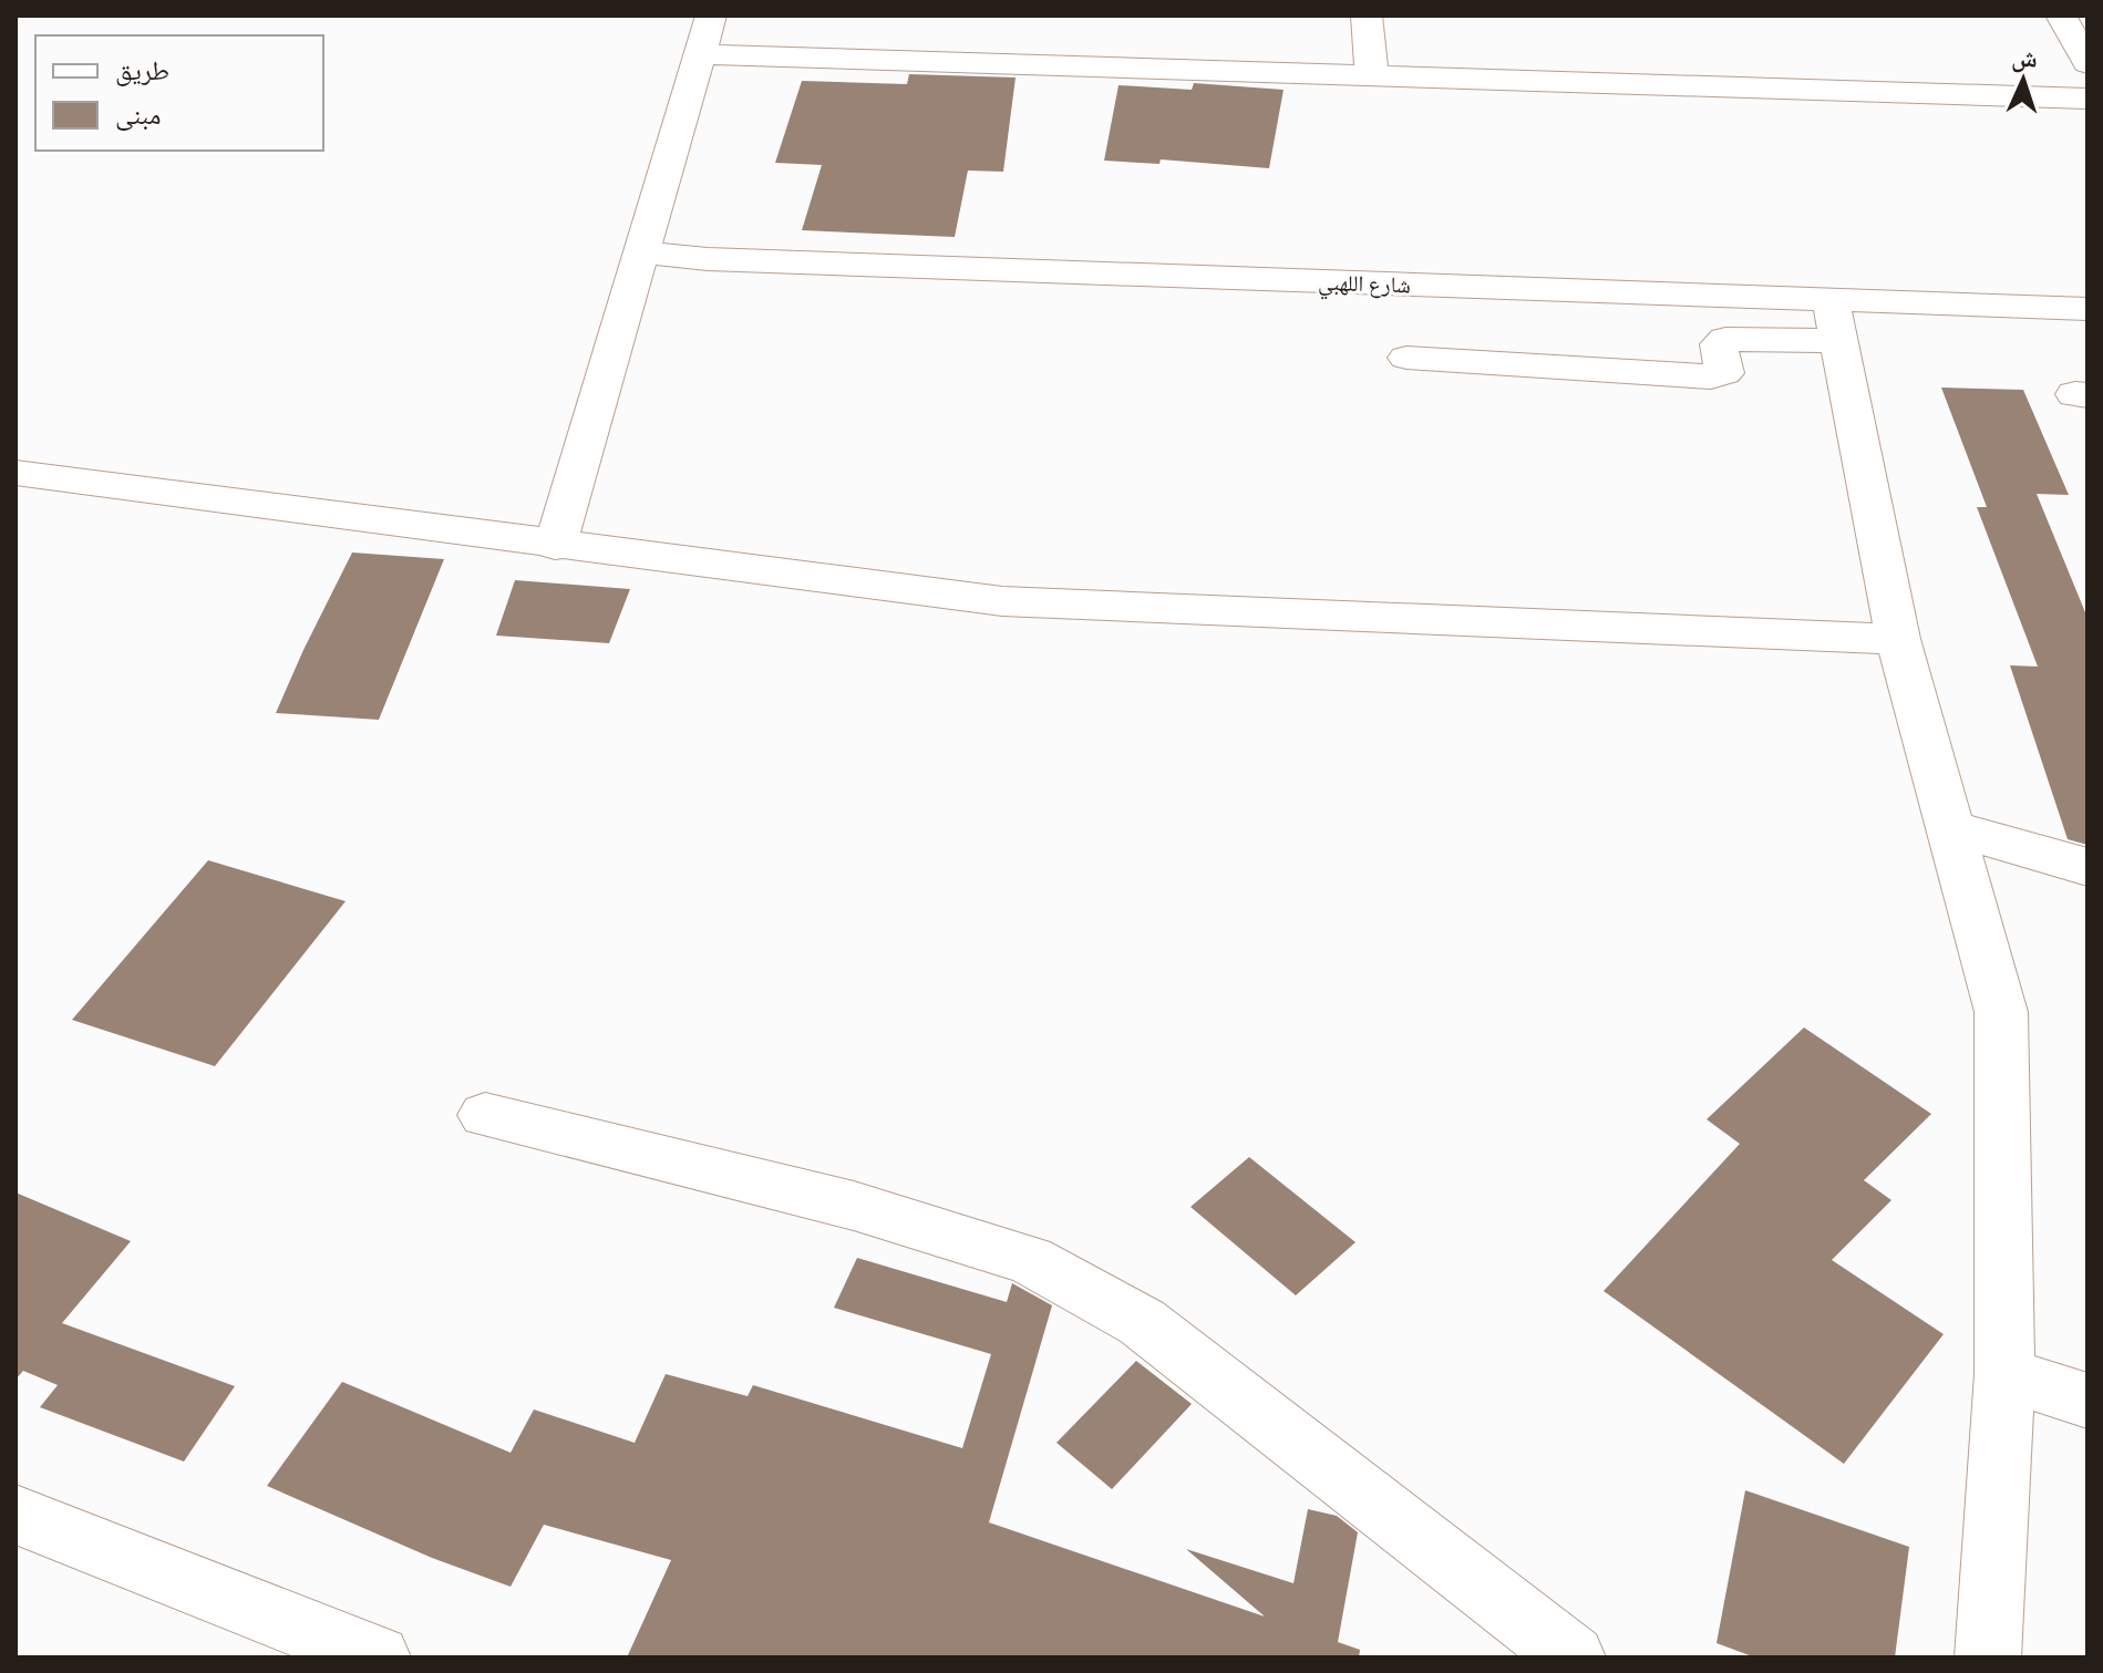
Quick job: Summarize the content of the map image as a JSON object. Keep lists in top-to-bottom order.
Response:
{
  "streets": {
    "street": ["شارع اللهبي"]
  },
  "legend": ["طريق", "مبنى"],
  "north": "top"
}
